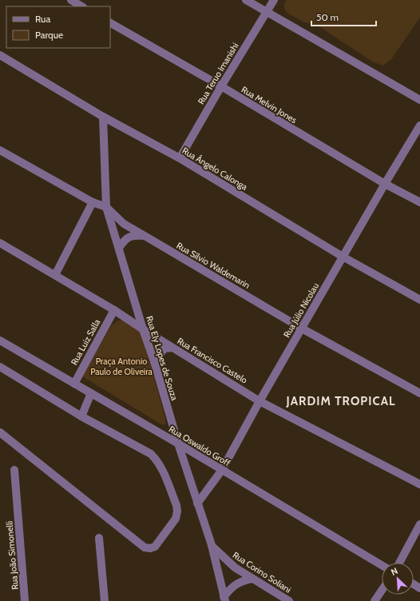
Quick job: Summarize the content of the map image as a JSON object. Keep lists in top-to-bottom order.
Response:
{
  "streets": {
    "street": [
      "Rua Teruo Imanishi",
      "Rua Melvin Jones",
      "Rua Ângelo Calonga",
      "Rua Sílvio Waldemarin",
      "Rua Júlio Nicolau",
      "Rua Luiz Salla",
      "Rua Ely Lopes de Souza",
      "Rua Francisco Castelo",
      "Rua Oswaldo Groff",
      "Rua João Simonelli",
      "Rua Corino Soliani"
    ]
  },
  "crossings": [
    ["Rua Teruo Imanishi", "Rua Melvin Jones"],
    ["Rua Teruo Imanishi", "Rua Ângelo Calonga"],
    ["Rua Melvin Jones", "Rua Júlio Nicolau"],
    ["Rua Ângelo Calonga", "Rua Júlio Nicolau"],
    ["Rua Ângelo Calonga", "Rua Ely Lopes de Souza"],
    ["Rua Sílvio Waldemarin", "Rua Júlio Nicolau"],
    ["Rua Sílvio Waldemarin", "Rua Ely Lopes de Souza"],
    ["Rua Júlio Nicolau", "Rua Ely Lopes de Souza"],
    ["Rua Júlio Nicolau", "Rua Francisco Castelo"],
    ["Rua Júlio Nicolau", "Rua Oswaldo Groff"],
    ["Rua Luiz Salla", "Rua Francisco Castelo"],
    ["Rua Luiz Salla", "Rua Oswaldo Groff"],
    ["Rua Ely Lopes de Souza", "Rua Francisco Castelo"],
    ["Rua Ely Lopes de Souza", "Rua Oswaldo Groff"],
    ["Rua Ely Lopes de Souza", "Rua Corino Soliani"]
  ],
  "districts": ["JARDIM TROPICAL"],
  "parks": ["Praça Antonio Paulo de Oliveira"],
  "legend": ["Rua", "Parque"],
  "scale_bar": "50 m",
  "north": "top left"
}
